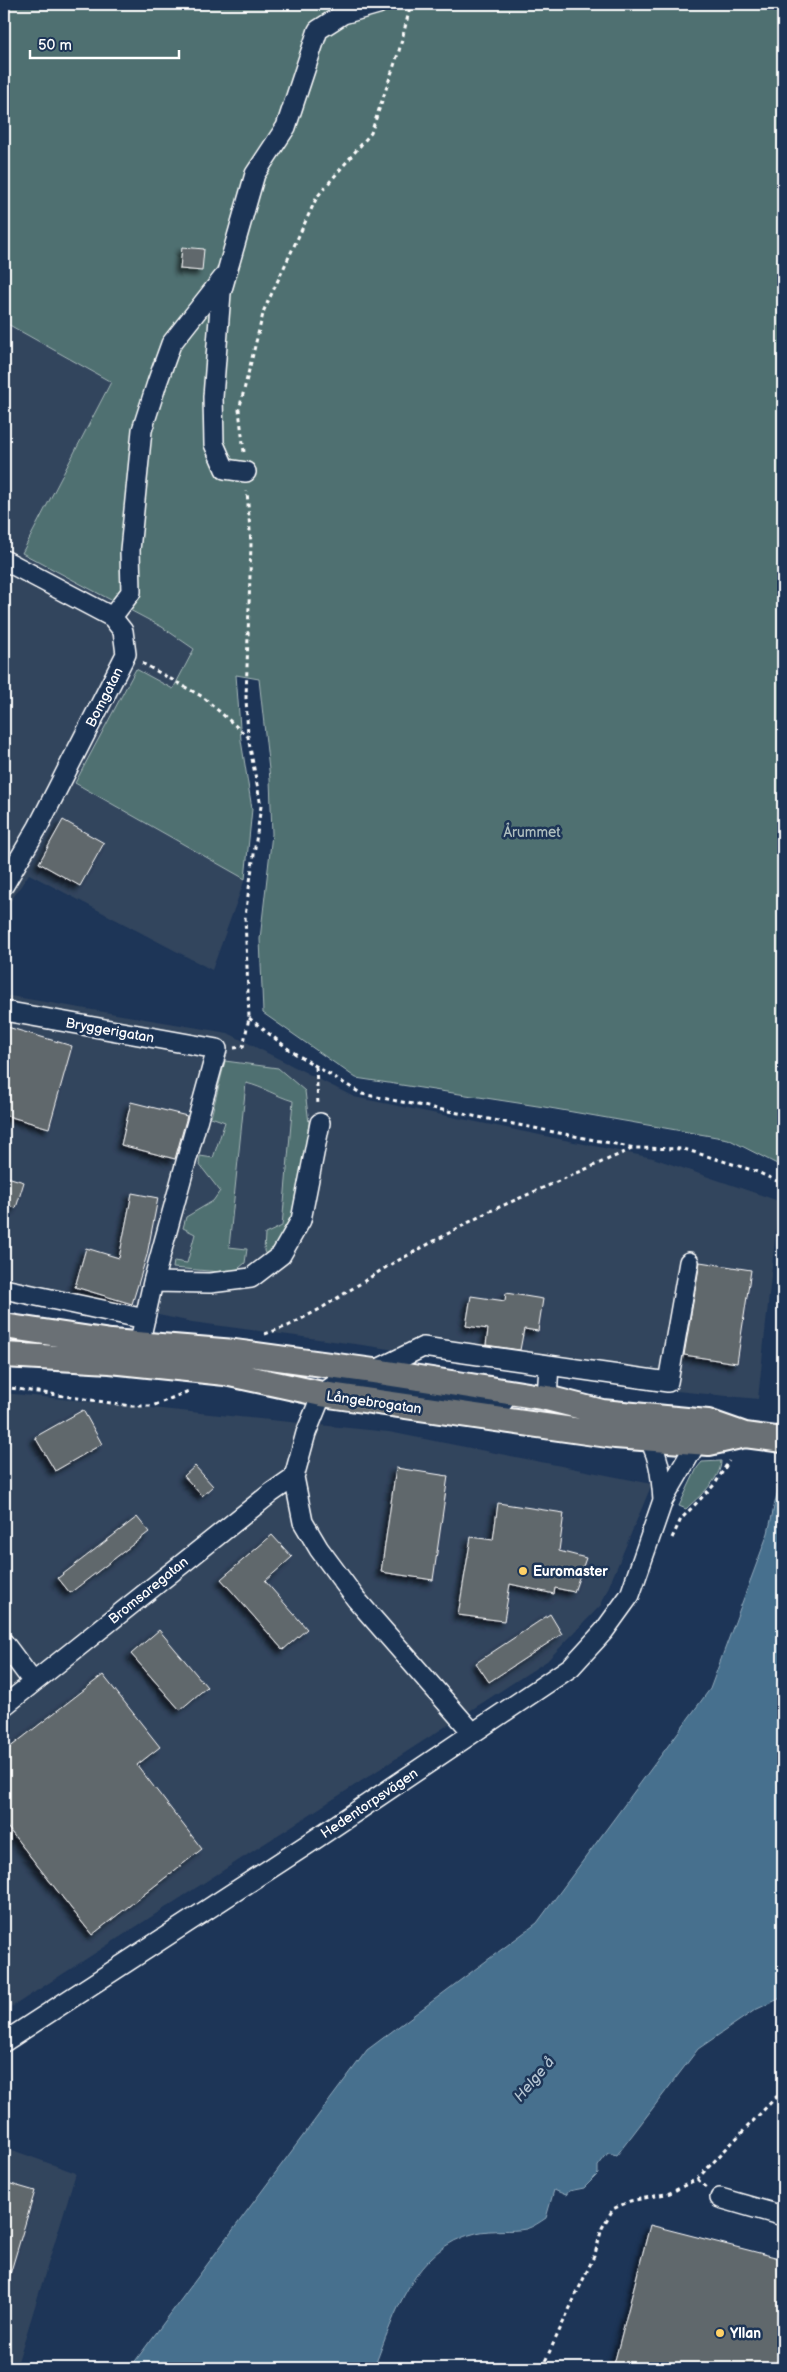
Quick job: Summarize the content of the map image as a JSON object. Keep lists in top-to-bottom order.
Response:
{
  "streets": {
    "main road": ["Långebrogatan"],
    "street": [
      "Bomgatan",
      "Bryggerigatan",
      "Bromsaregatan",
      "Hedentorpsvägen"
    ]
  },
  "crossings": [
    ["Långebrogatan", "Hedentorpsvägen"]
  ],
  "water": ["Helge å"],
  "parks": ["Årummet"],
  "places": ["Euromaster", "Yllan"],
  "scale_bar": "50 m"
}
